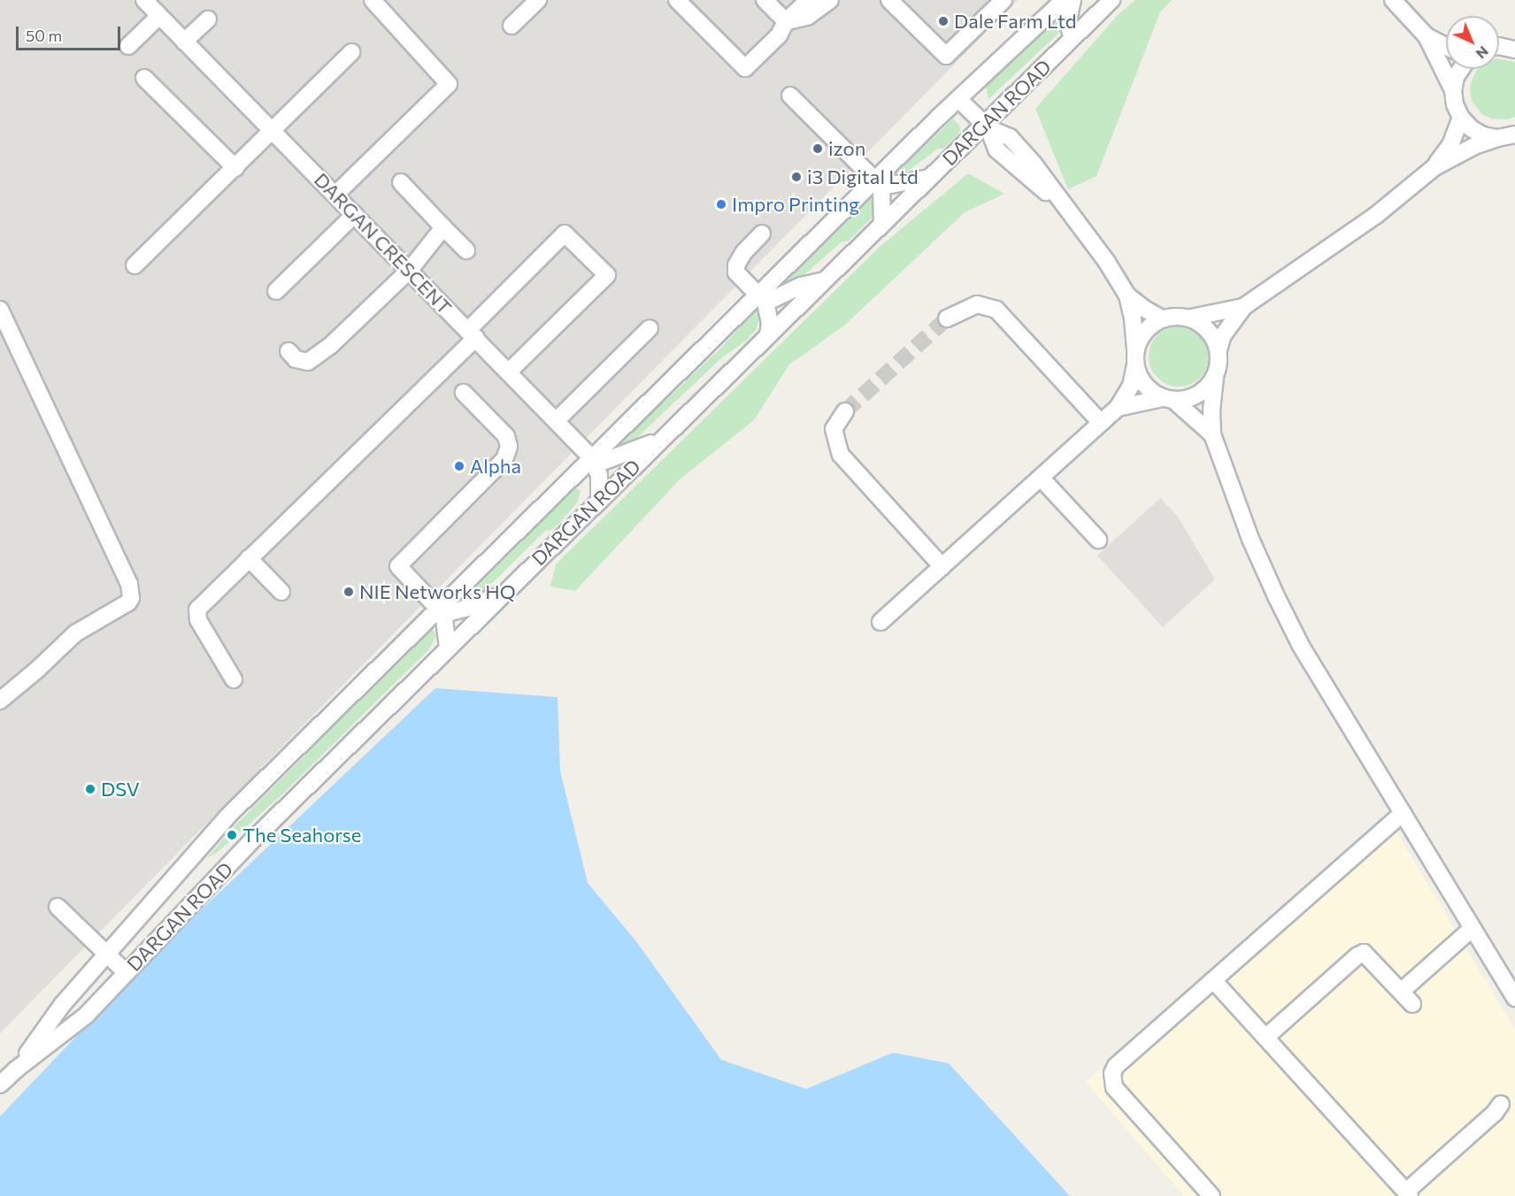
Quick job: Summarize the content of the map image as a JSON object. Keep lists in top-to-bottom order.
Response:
{
  "streets": {
    "street": ["DARGAN ROAD", "DARGAN CRESCENT"]
  },
  "crossings": [
    ["DARGAN ROAD", "DARGAN CRESCENT"]
  ],
  "places": [
    "Dale Farm Ltd",
    "izon",
    "i3 Digital Ltd",
    "Impro Printing",
    "Alpha",
    "NIE Networks HQ",
    "DSV",
    "The Seahorse"
  ],
  "scale_bar": "50 m",
  "north": "bottom right"
}
